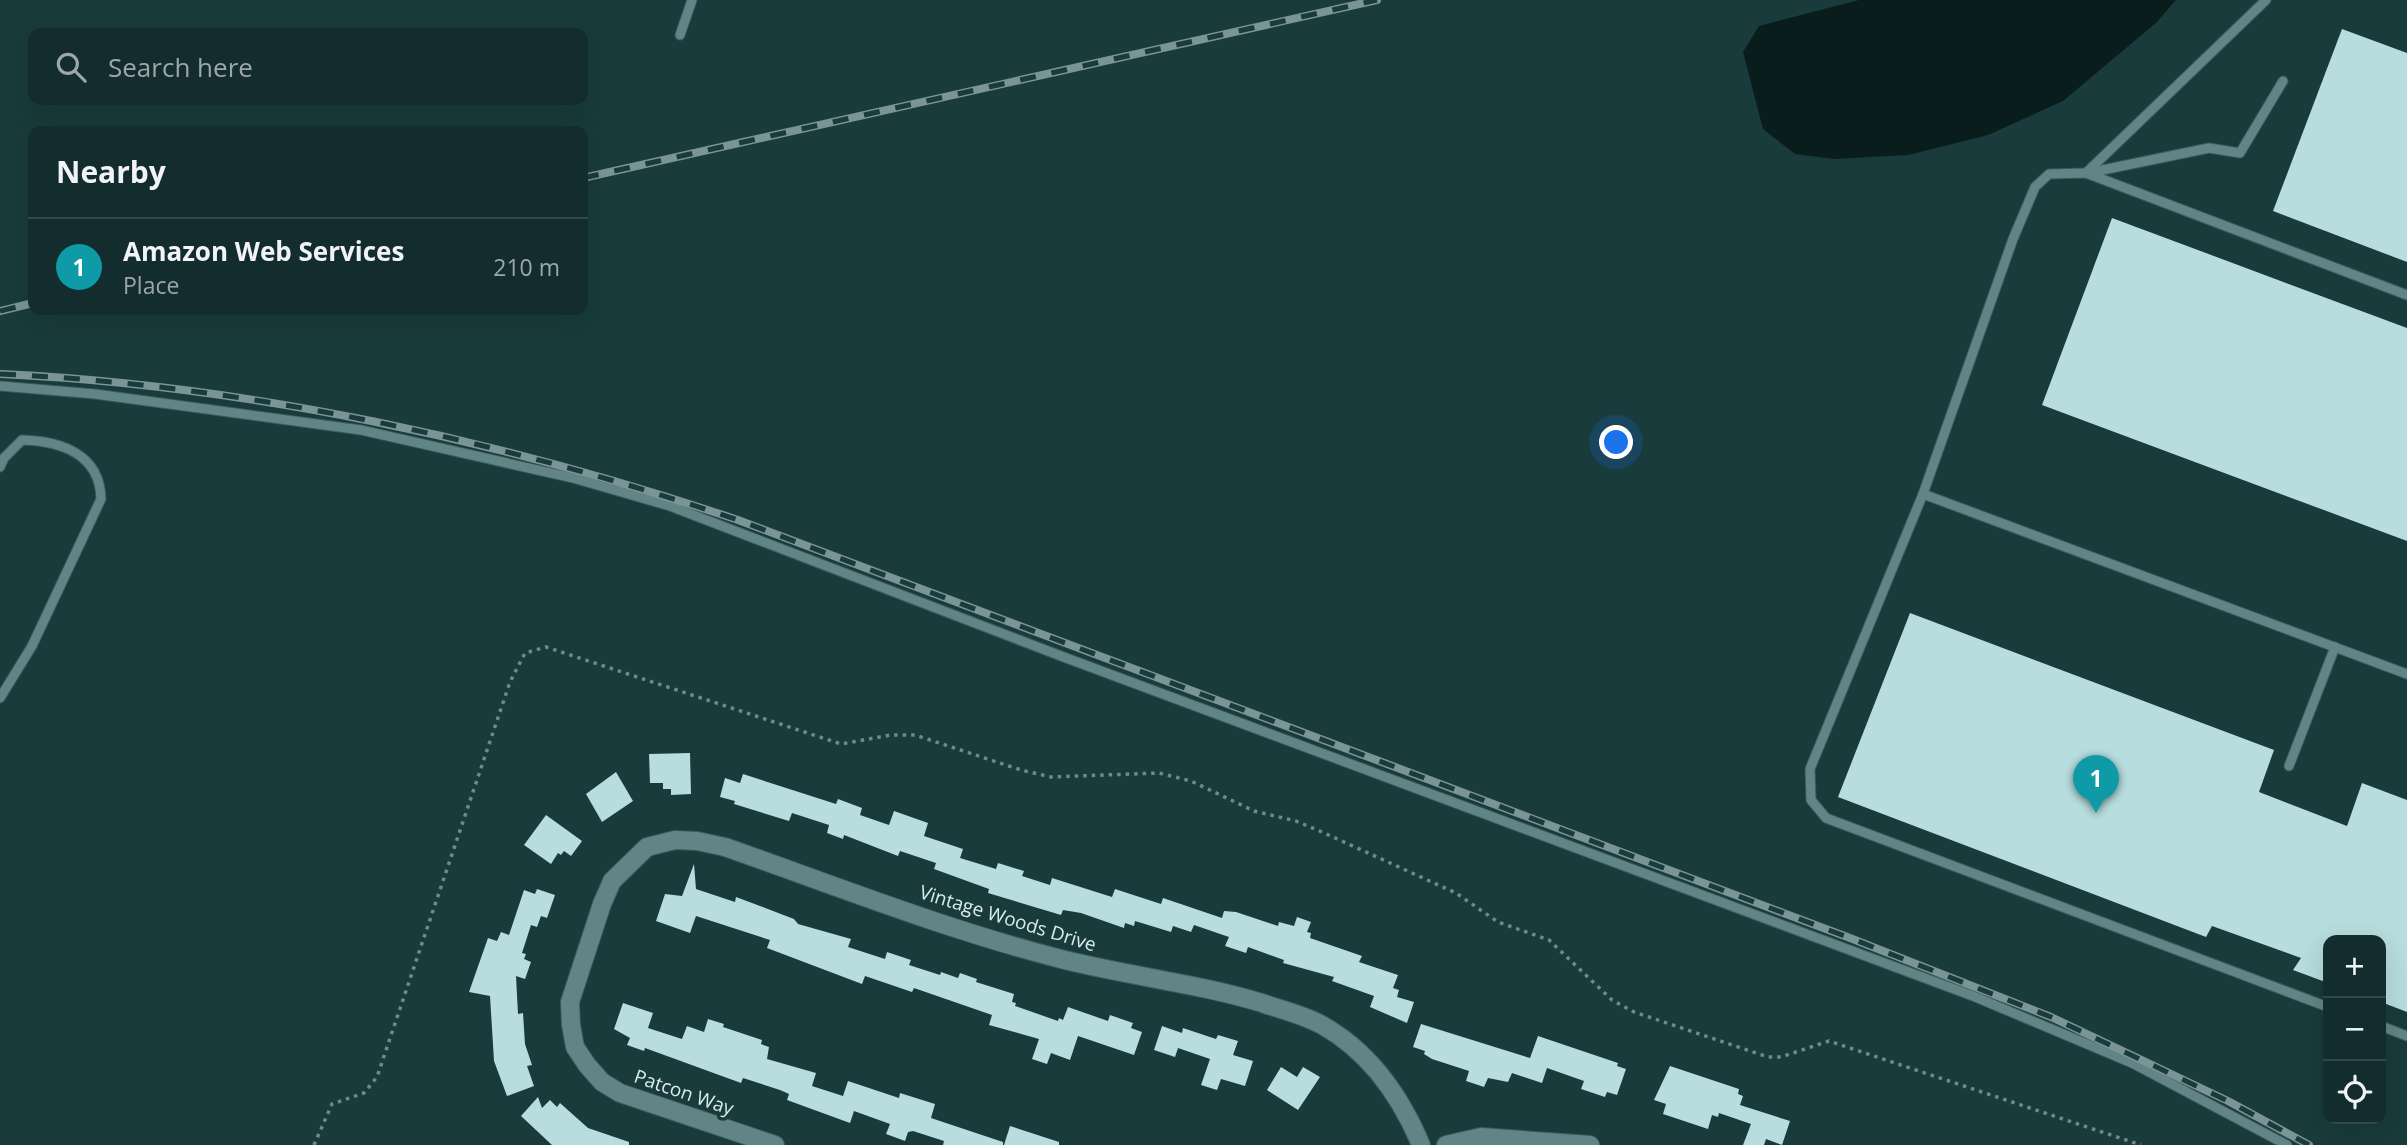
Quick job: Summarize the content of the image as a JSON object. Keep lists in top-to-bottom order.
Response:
{
  "streets": {
    "street": ["Vintage Woods Drive", "Patcon Way"]
  },
  "crossings": [
    ["Vintage Woods Drive", "Patcon Way"]
  ],
  "page": {
    "search": "Search here",
    "heading": "Nearby",
    "list": [
      {
        "mark": "1",
        "name": "Amazon Web Services",
        "note": "Place",
        "value": "210 m"
      }
    ],
    "pins": "1",
    "map_buttons": ["+", "−"]
  }
}
